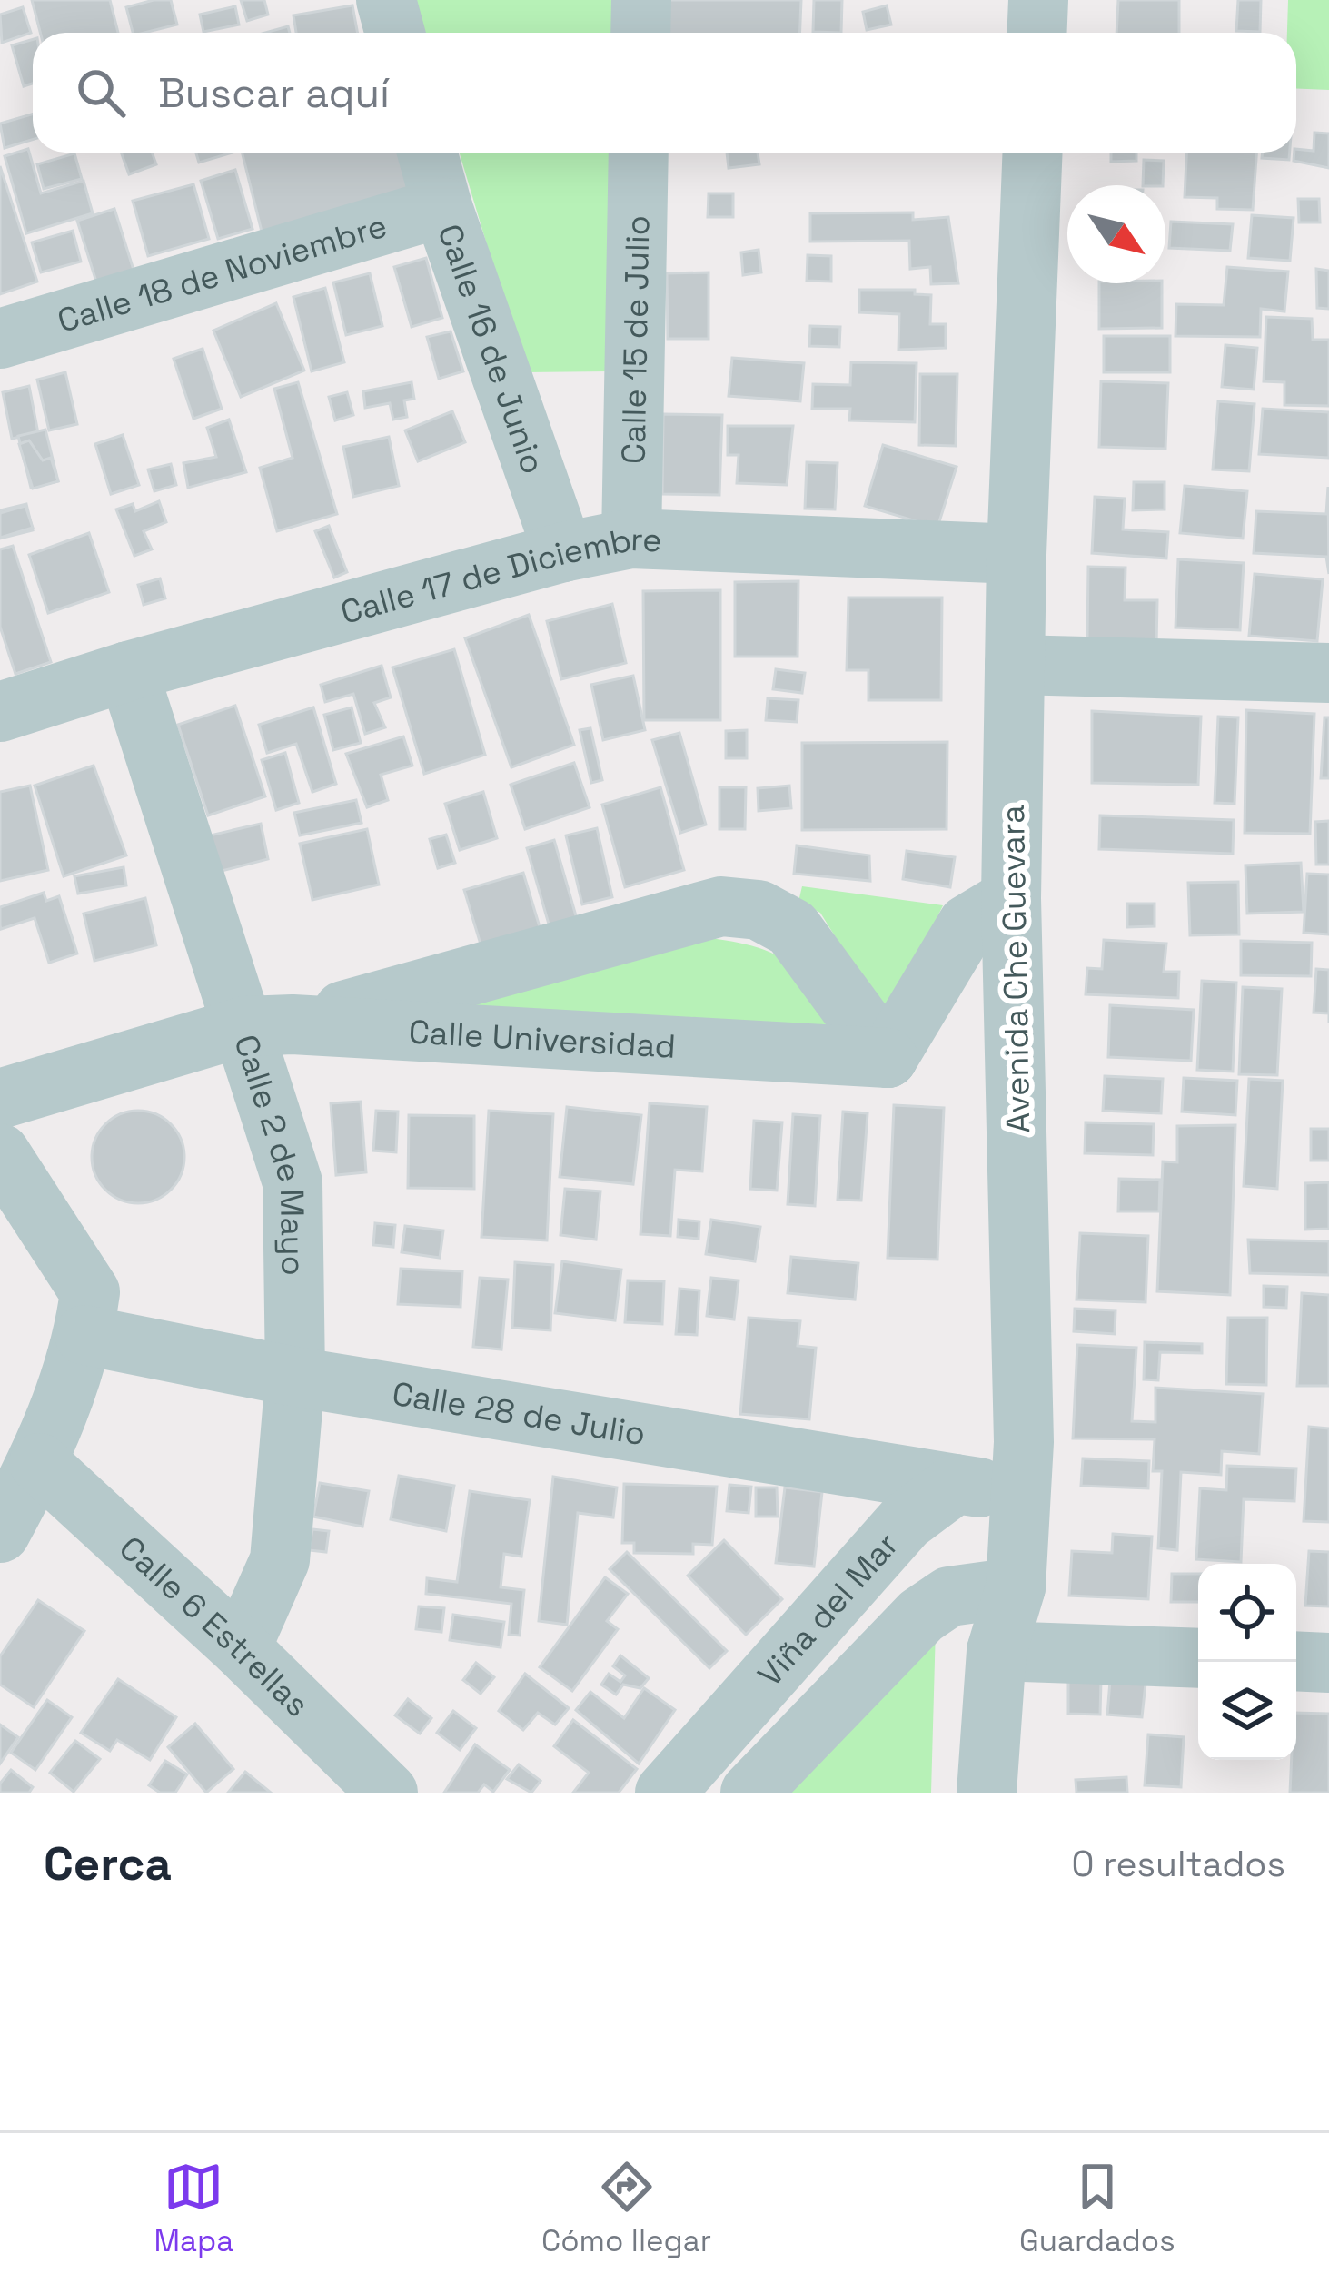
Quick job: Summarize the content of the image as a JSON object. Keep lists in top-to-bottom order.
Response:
{
  "streets": {
    "street": [
      "Calle 18 de Noviembre",
      "Calle 15 de Julio",
      "Calle 16 de Junio",
      "Calle 17 de Diciembre",
      "Avenida Che Guevara",
      "Calle Universidad",
      "Calle 2 de Mayo",
      "Calle 28 de Julio",
      "Viña del Mar",
      "Calle 6 Estrellas"
    ]
  },
  "crossings": [
    ["Calle 18 de Noviembre", "Calle 16 de Junio"],
    ["Calle 15 de Julio", "Calle 17 de Diciembre"],
    ["Calle 16 de Junio", "Calle 17 de Diciembre"],
    ["Calle 17 de Diciembre", "Avenida Che Guevara"],
    ["Calle 17 de Diciembre", "Calle 2 de Mayo"],
    ["Calle Universidad", "Calle 2 de Mayo"],
    ["Calle 2 de Mayo", "Calle 28 de Julio"],
    ["Calle 2 de Mayo", "Calle 6 Estrellas"],
    ["Calle 28 de Julio", "Viña del Mar"]
  ],
  "north": "bottom right",
  "page": {
    "search": "Buscar aquí",
    "heading": ["Cerca", "0 resultados"],
    "nav": ["Mapa", "Cómo llegar", "Guardados"]
  }
}
